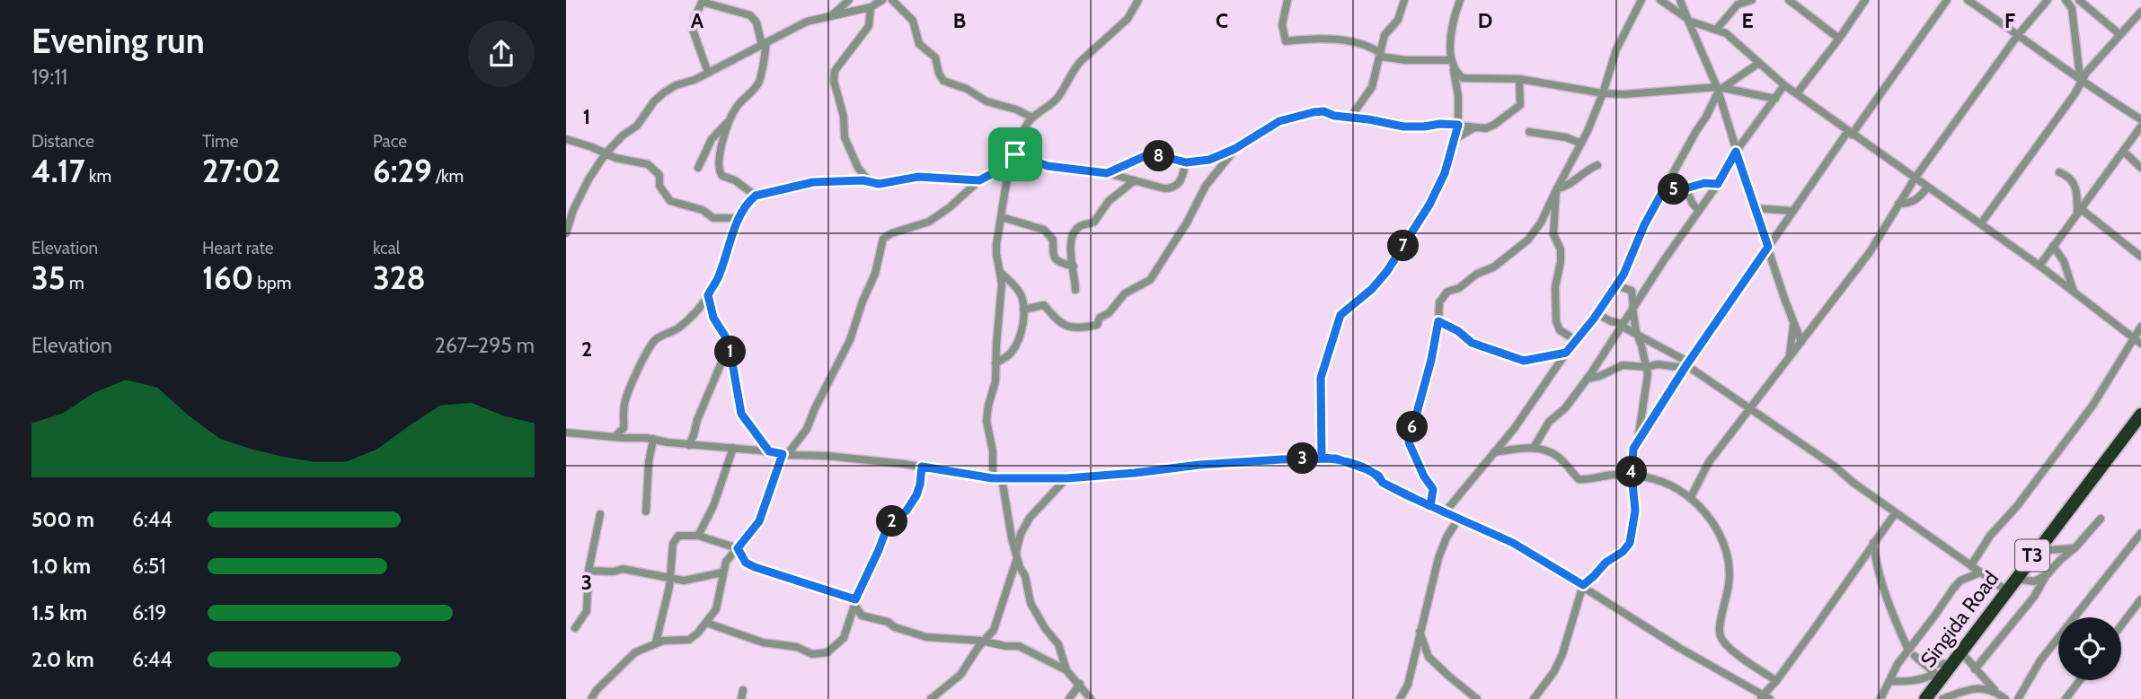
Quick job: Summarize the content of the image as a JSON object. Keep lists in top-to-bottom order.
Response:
{
  "streets": {
    "highway": ["T3", "Singida Road"]
  },
  "page": {
    "heading": ["Evening run", "19:11"],
    "stats": [
      ["Distance", "4.17 km"],
      ["Time", "27:02"],
      ["Pace", "6:29 /km"],
      ["Elevation", "35 m"],
      ["Heart rate", "160 bpm"],
      ["kcal", "328"]
    ],
    "pins": [
      "8",
      "5",
      "7",
      "1",
      "6",
      "3",
      "4",
      "2"
    ],
    "chart": ["Elevation", "267–295 m"],
    "list": [
      {
        "name": "500 m",
        "note": "6:44"
      },
      {
        "name": "1.0 km",
        "note": "6:51"
      },
      {
        "name": "1.5 km",
        "note": "6:19"
      },
      {
        "name": "2.0 km",
        "note": "6:44"
      }
    ]
  },
  "grid": {
    "columns": [
      "A",
      "B",
      "C",
      "D",
      "E",
      "F"
    ],
    "rows": ["1", "2", "3"]
  }
}
